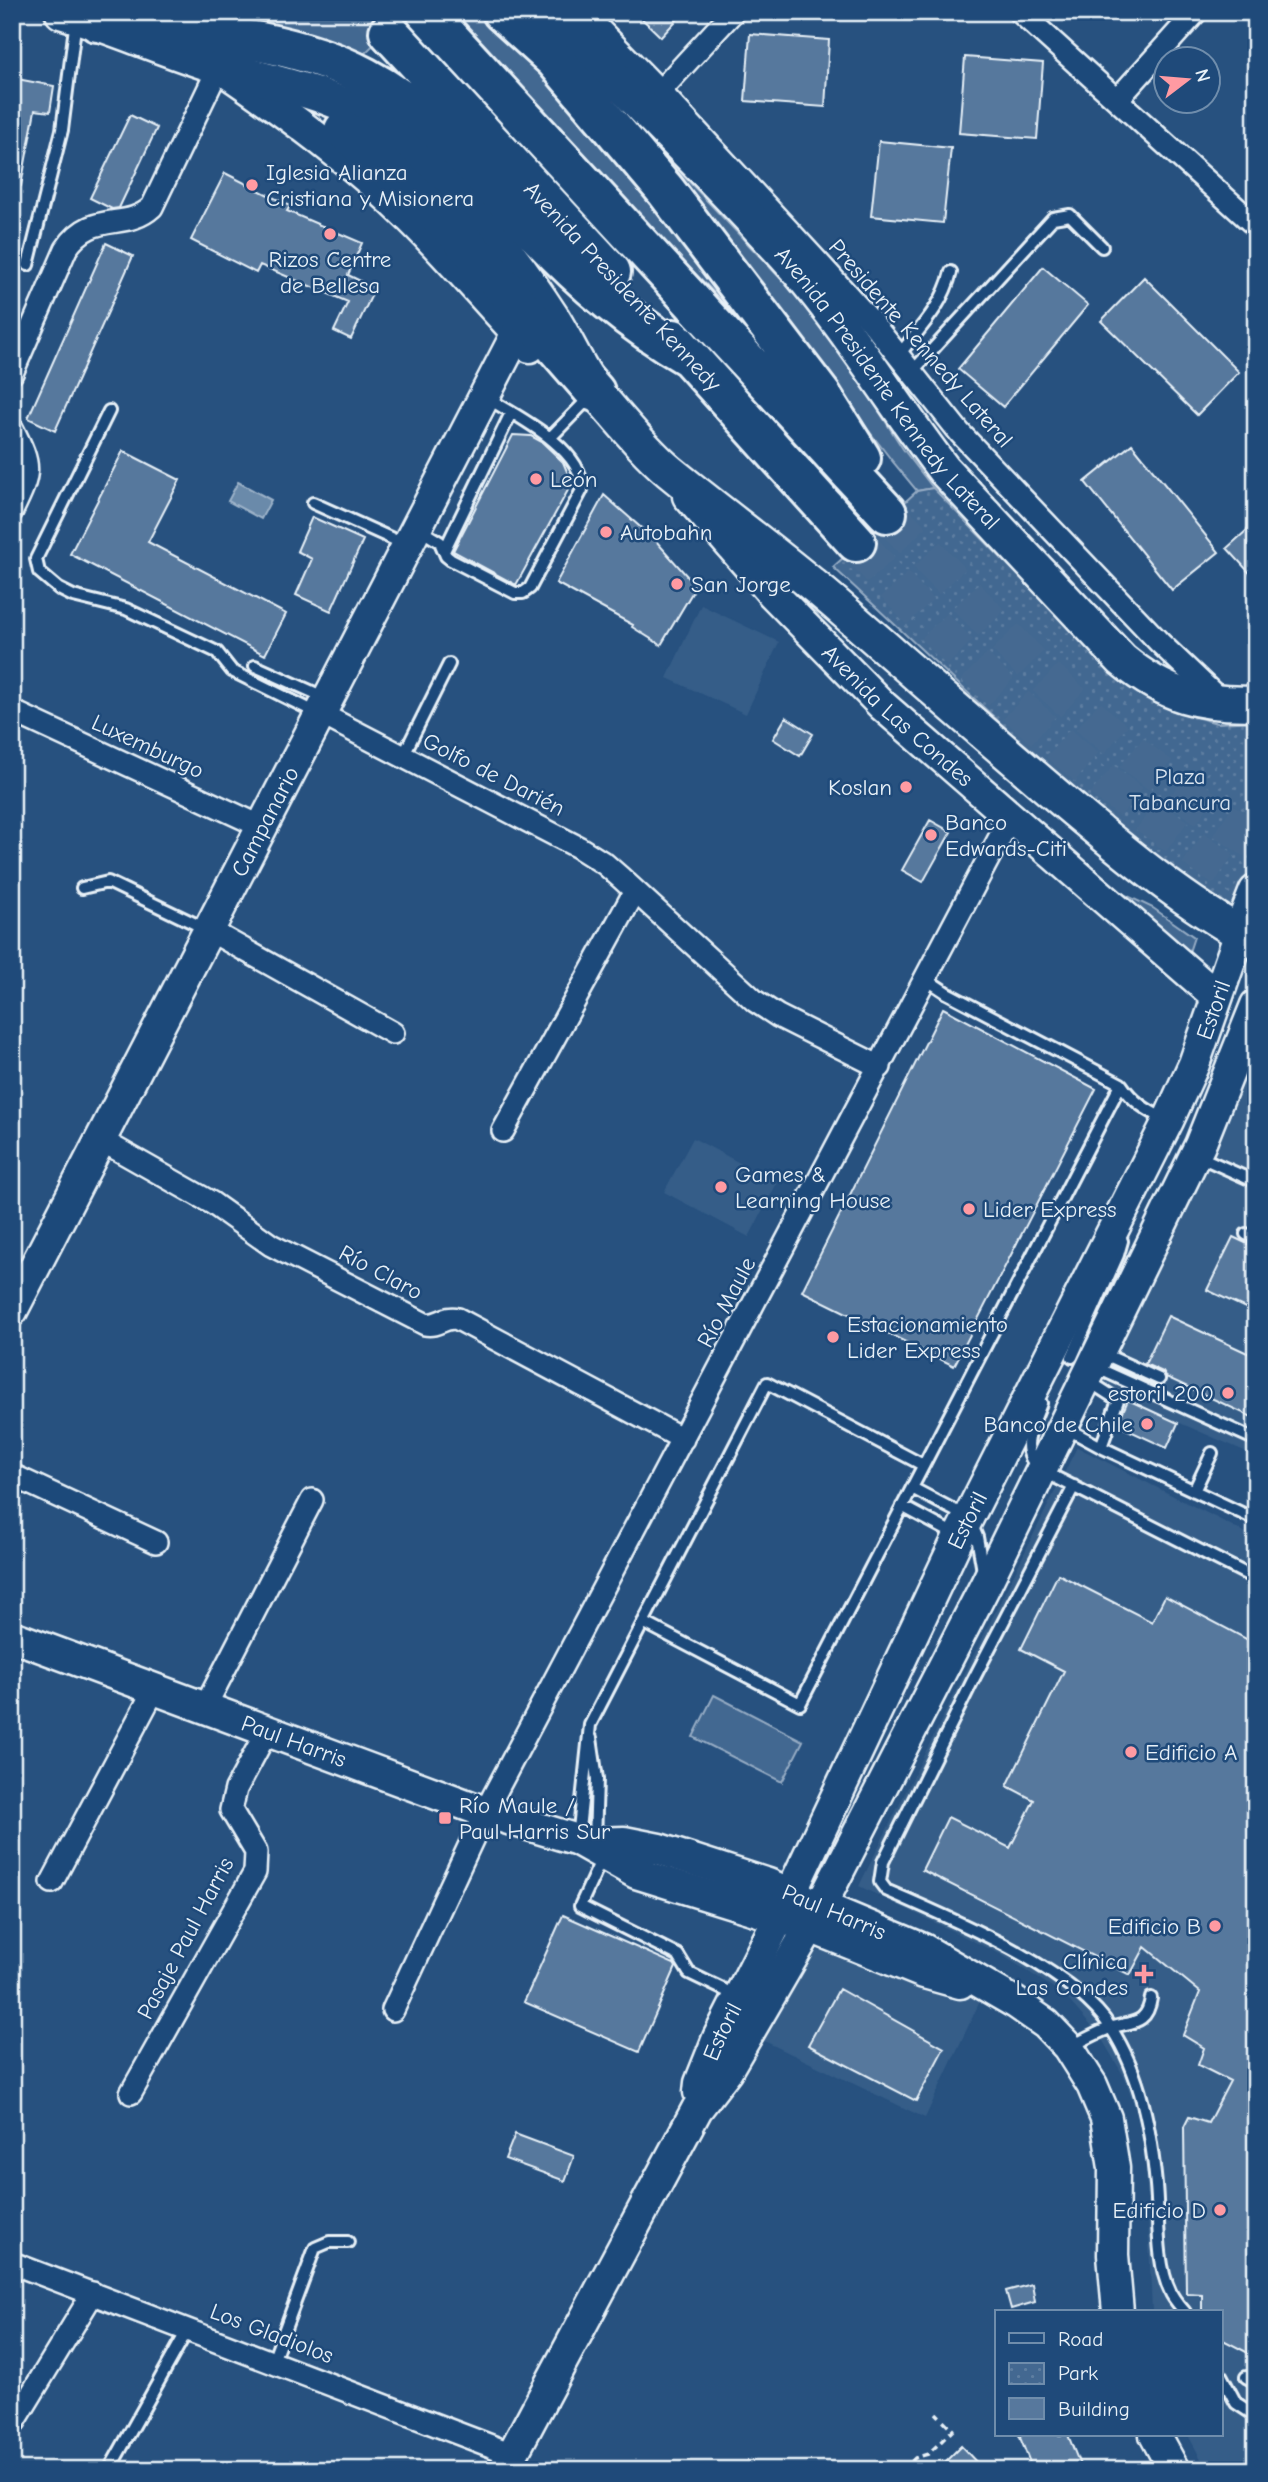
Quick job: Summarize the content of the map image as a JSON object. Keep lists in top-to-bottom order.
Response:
{
  "streets": {
    "highway": ["Avenida Presidente Kennedy"],
    "main road": ["Avenida Presidente Kennedy Lateral", "Avenida Las Condes"],
    "street": [
      "Presidente Kennedy Lateral",
      "Luxemburgo",
      "Golfo de Darién",
      "Campanario",
      "Estoril",
      "Río Claro",
      "Río Maule",
      "Paul Harris",
      "Pasaje Paul Harris",
      "Los Gladiolos"
    ]
  },
  "crossings": [
    ["Presidente Kennedy Lateral", "Avenida Presidente Kennedy Lateral"],
    ["Avenida Las Condes", "Campanario"],
    ["Avenida Las Condes", "Estoril"],
    ["Avenida Las Condes", "Río Maule"],
    ["Luxemburgo", "Campanario"],
    ["Golfo de Darién", "Campanario"],
    ["Golfo de Darién", "Río Maule"],
    ["Campanario", "Río Claro"],
    ["Estoril", "Paul Harris"],
    ["Estoril", "Los Gladiolos"],
    ["Río Claro", "Río Maule"],
    ["Río Maule", "Paul Harris"],
    ["Paul Harris", "Pasaje Paul Harris"]
  ],
  "parks": ["Plaza Tabancura"],
  "places": {
    "other": [
      "Iglesia Alianza Cristiana y Misionera",
      "Rizos Centre de Bellesa",
      "León",
      "Autobahn",
      "San Jorge",
      "Koslan",
      "Banco Edwards-Citi",
      "Games & Learning House",
      "Lider Express",
      "Estacionamiento Lider Express",
      "estoril 200",
      "Banco de Chile",
      "Edificio A",
      "Edificio B",
      "Edificio D"
    ],
    "transit": ["Río Maule / Paul Harris Sur"],
    "health": ["Clínica Las Condes"]
  },
  "legend": ["Road", "Park", "Building"],
  "north": "right"
}
